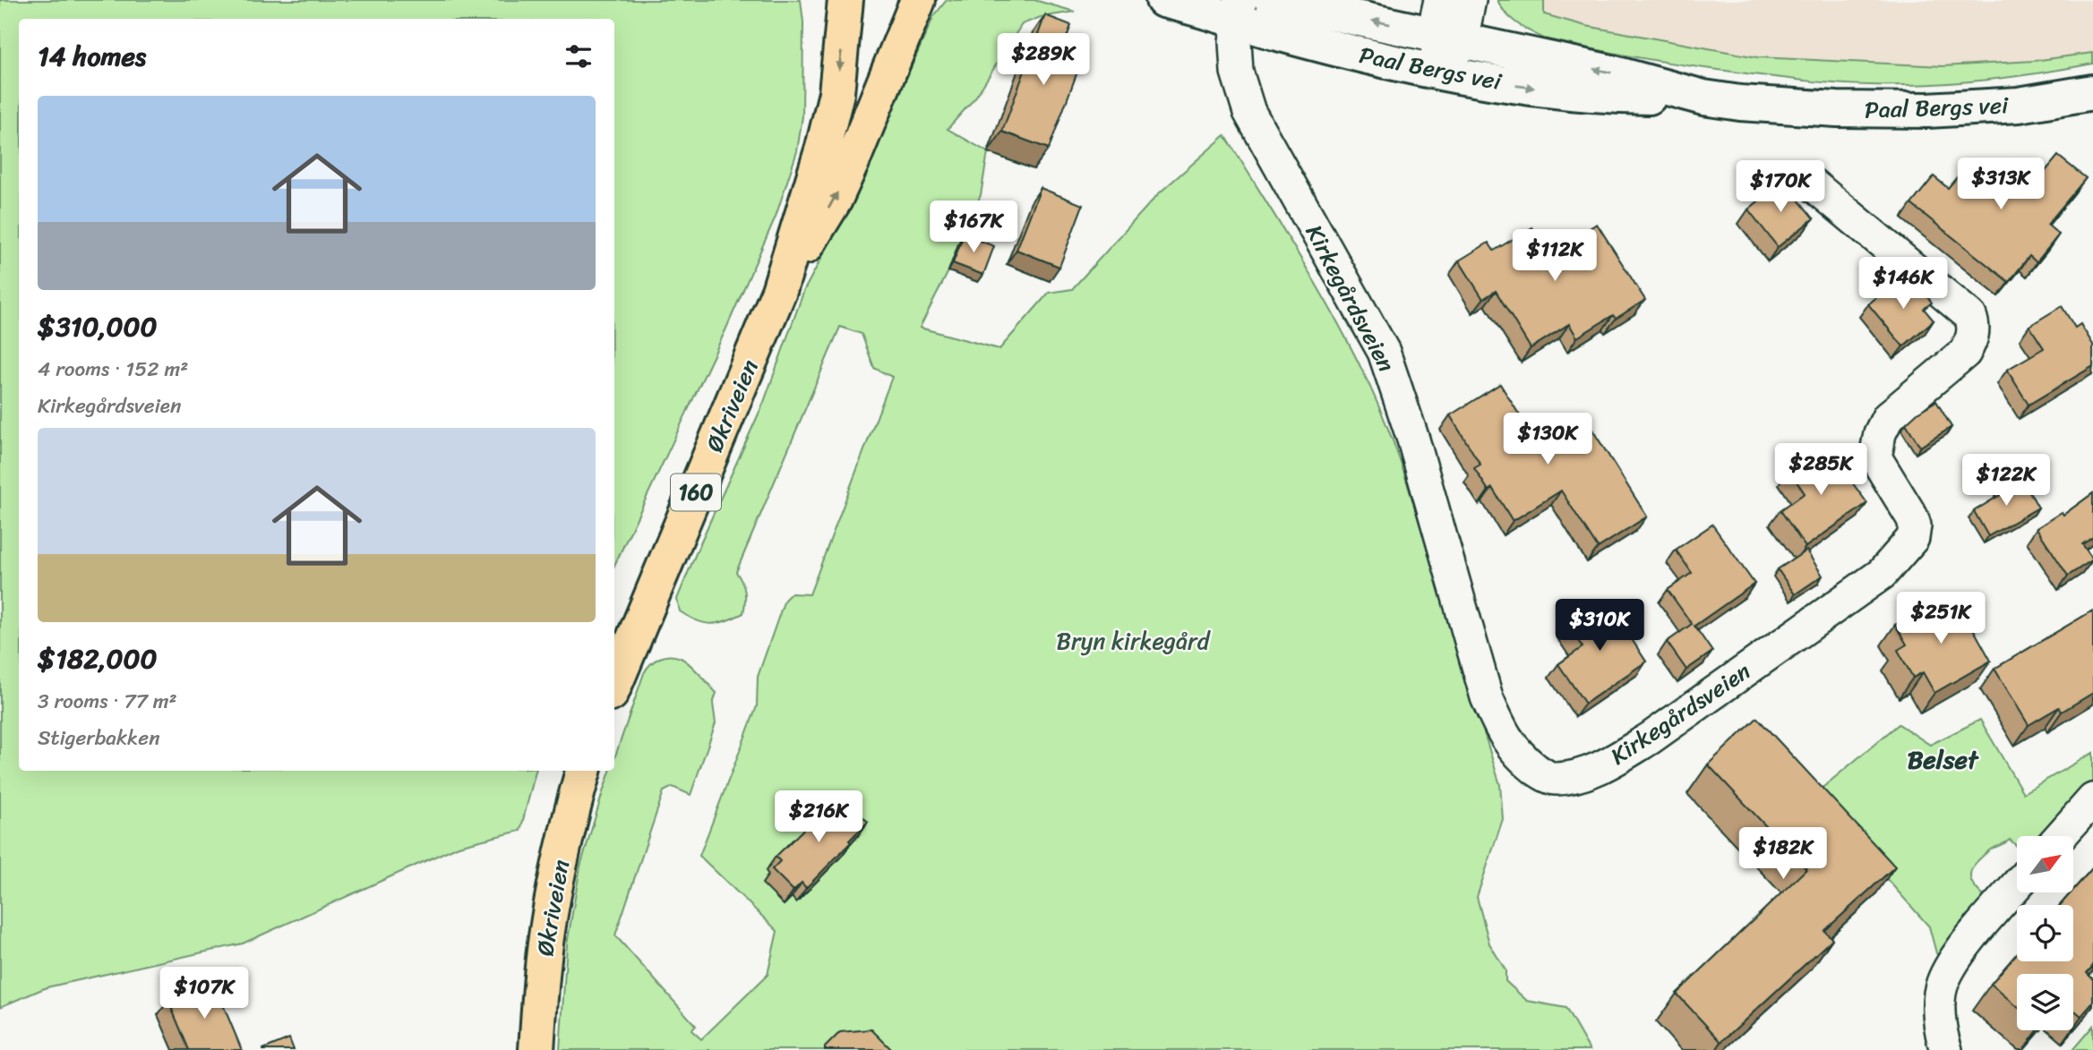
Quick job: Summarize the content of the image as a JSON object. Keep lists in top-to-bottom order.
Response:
{
  "streets": {
    "main road": ["Økriveien", "160"],
    "street": ["Paal Bergs vei", "Kirkegårdsveien"]
  },
  "crossings": [
    ["Paal Bergs vei", "Kirkegårdsveien"]
  ],
  "districts": ["Belset"],
  "parks": ["Bryn kirkegård"],
  "north": "top right",
  "page": {
    "heading": "14 homes",
    "price": [
      "$289K",
      "$313K",
      "$170K",
      "$167K",
      "$112K",
      "$146K",
      "$130K",
      "$285K",
      "$122K",
      "$251K",
      "$310K",
      "$216K",
      "$182K",
      "$107K"
    ],
    "list": [
      {
        "name": "$310,000",
        "note": "4 rooms · 152 m² · Kirkegårdsveien"
      },
      {
        "name": "$182,000",
        "note": "3 rooms · 77 m² · Stigerbakken"
      }
    ]
  }
}
